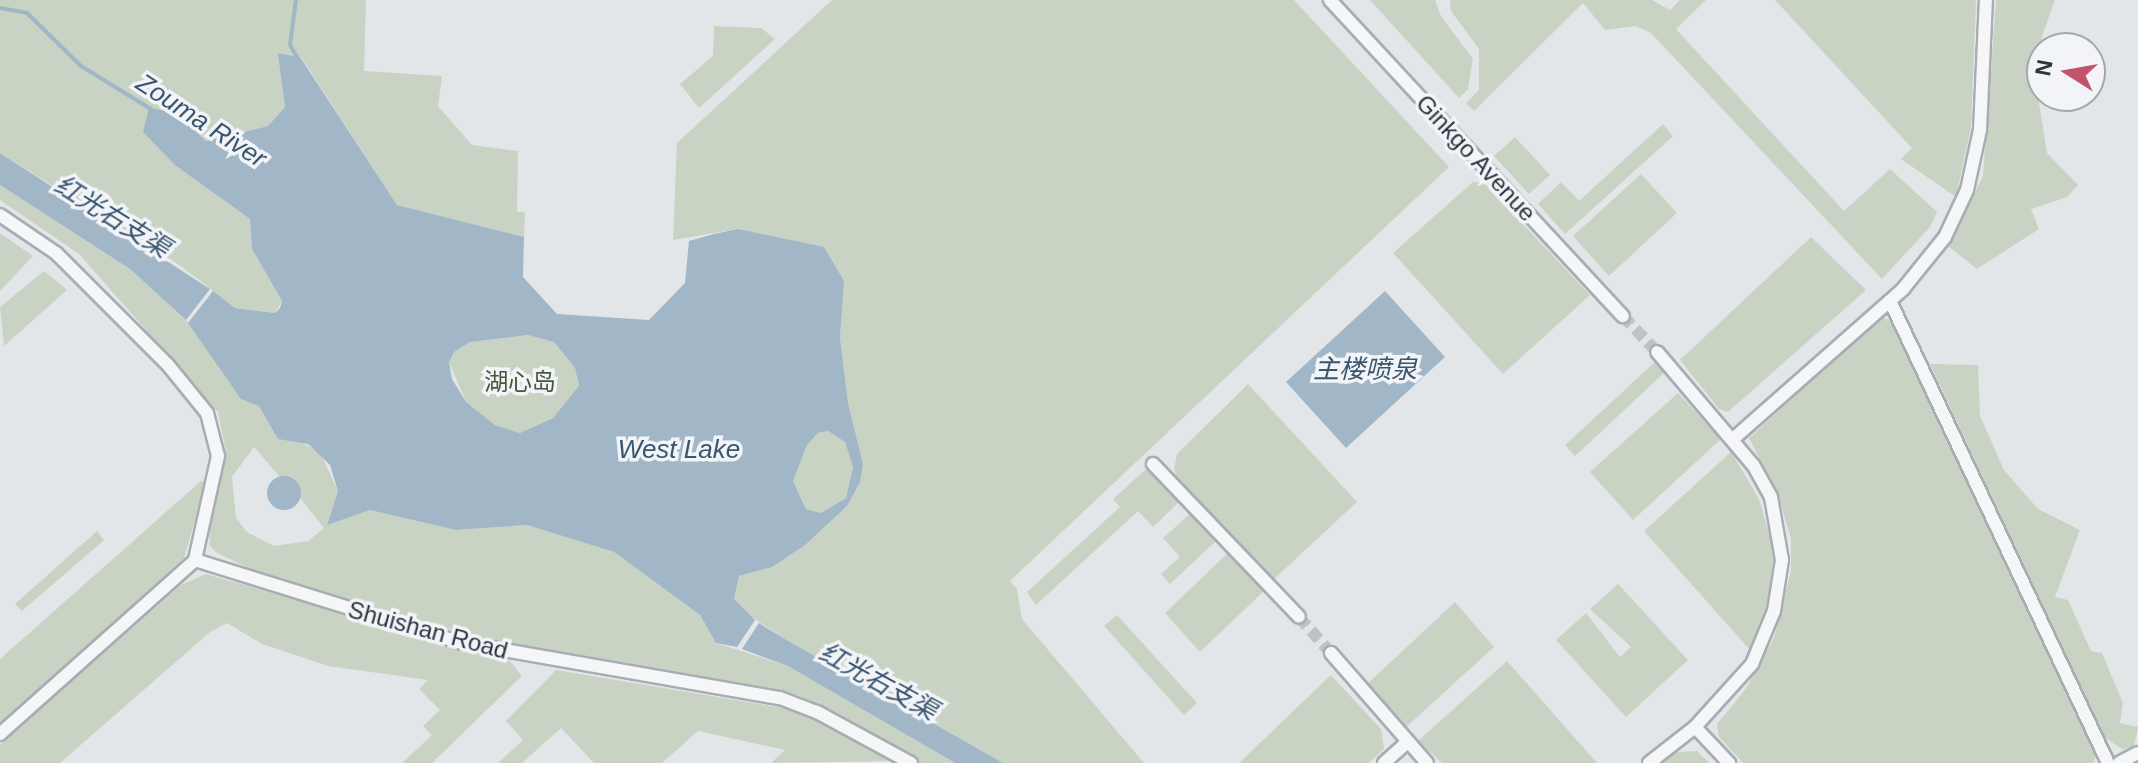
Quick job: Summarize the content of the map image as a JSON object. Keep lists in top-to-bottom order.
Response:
{
  "streets": {
    "street": ["Ginkgo Avenue", "Shuishan Road"]
  },
  "water": [
    "Zouma River",
    "红光右支渠",
    "主楼喷泉",
    "West Lake"
  ],
  "parks": ["湖心岛"],
  "north": "left"
}
